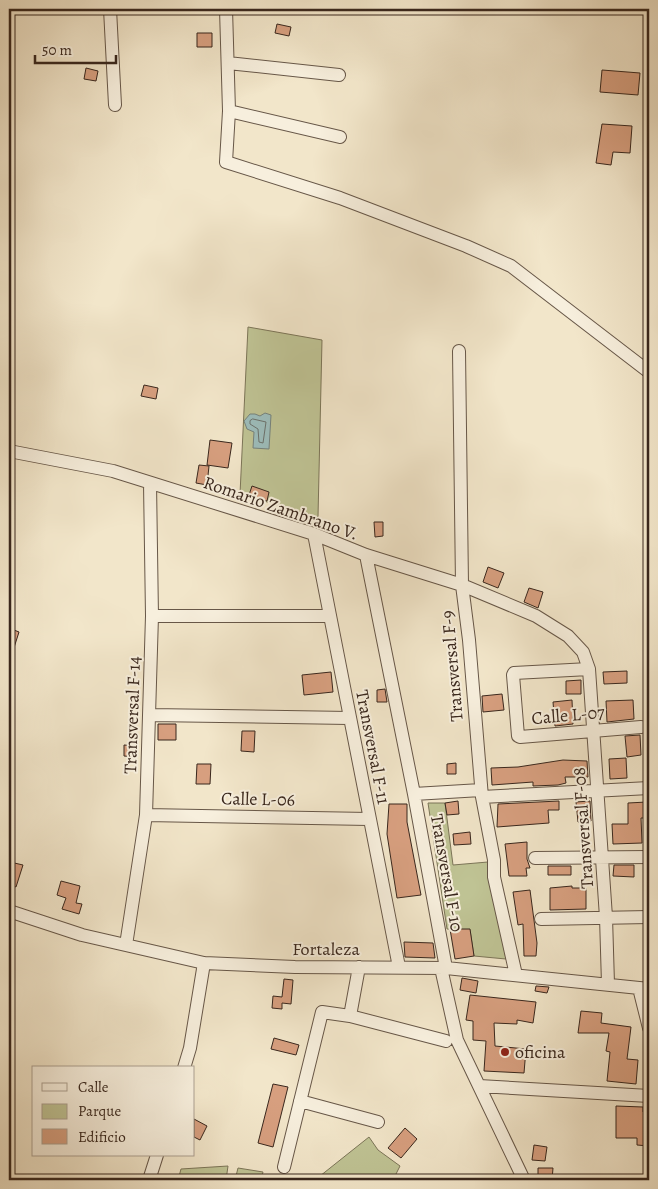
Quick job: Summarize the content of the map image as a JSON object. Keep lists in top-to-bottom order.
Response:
{
  "streets": {
    "street": [
      "Romario Zambrano V.",
      "Transversal F-9",
      "Transversal F-14",
      "Calle L-07",
      "Transversal F-11",
      "Calle L-06",
      "Transversal F-08",
      "Transversal F-10",
      "Fortaleza"
    ]
  },
  "crossings": [
    ["Romario Zambrano V.", "Transversal F-9"],
    ["Romario Zambrano V.", "Transversal F-14"],
    ["Romario Zambrano V.", "Calle L-07"],
    ["Romario Zambrano V.", "Transversal F-11"],
    ["Romario Zambrano V.", "Transversal F-08"],
    ["Romario Zambrano V.", "Transversal F-10"],
    ["Transversal F-9", "Fortaleza"],
    ["Transversal F-14", "Calle L-06"],
    ["Transversal F-14", "Fortaleza"],
    ["Calle L-07", "Transversal F-08"],
    ["Transversal F-11", "Calle L-06"],
    ["Transversal F-11", "Fortaleza"],
    ["Transversal F-08", "Fortaleza"],
    ["Transversal F-10", "Fortaleza"]
  ],
  "places": ["oficina"],
  "legend": ["Calle", "Parque", "Edificio"],
  "scale_bar": "50 m"
}
